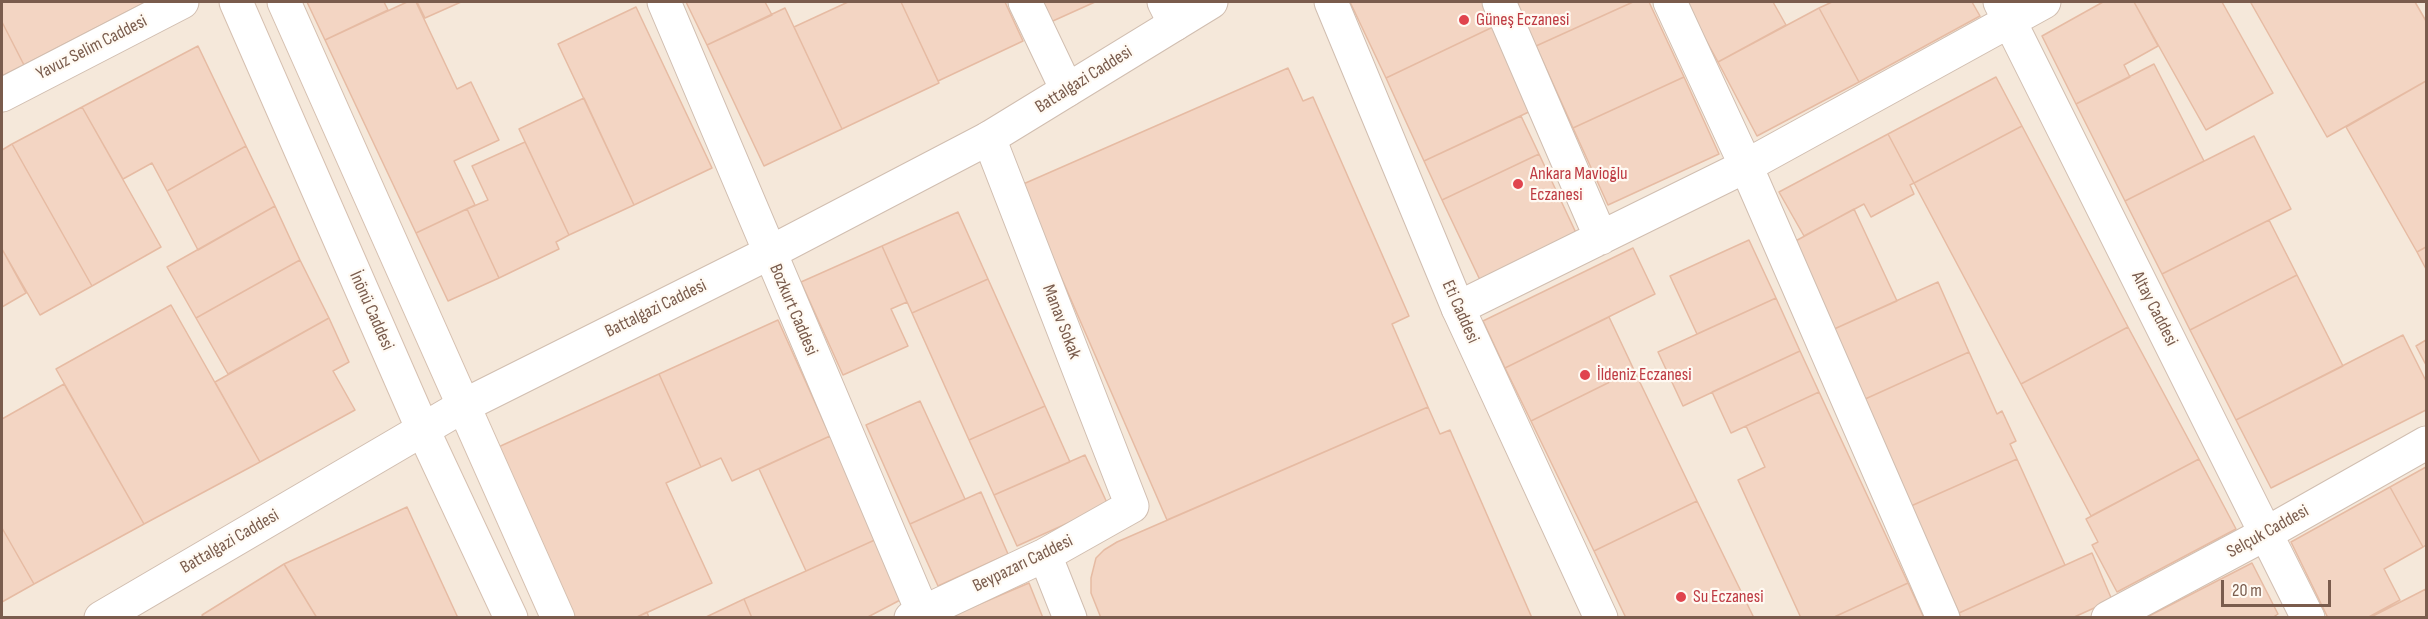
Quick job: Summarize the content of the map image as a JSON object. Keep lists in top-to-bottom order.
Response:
{
  "streets": {
    "street": [
      "Yavuz Selim Caddesi",
      "Battalgazi Caddesi",
      "Altay Caddesi",
      "Bozkurt Caddesi",
      "İnönü Caddesi",
      "Eti Caddesi",
      "Manav Sokak",
      "Selçuk Caddesi",
      "Beypazarı Caddesi"
    ]
  },
  "crossings": [
    ["Battalgazi Caddesi", "Bozkurt Caddesi"],
    ["Battalgazi Caddesi", "İnönü Caddesi"],
    ["Battalgazi Caddesi", "Manav Sokak"],
    ["Altay Caddesi", "Selçuk Caddesi"],
    ["Bozkurt Caddesi", "Beypazarı Caddesi"],
    ["Manav Sokak", "Beypazarı Caddesi"]
  ],
  "places": [
    "Güneş Eczanesi",
    "Ankara Mavioğlu Eczanesi",
    "İldeniz Eczanesi",
    "Su Eczanesi"
  ],
  "scale_bar": "20 m"
}
